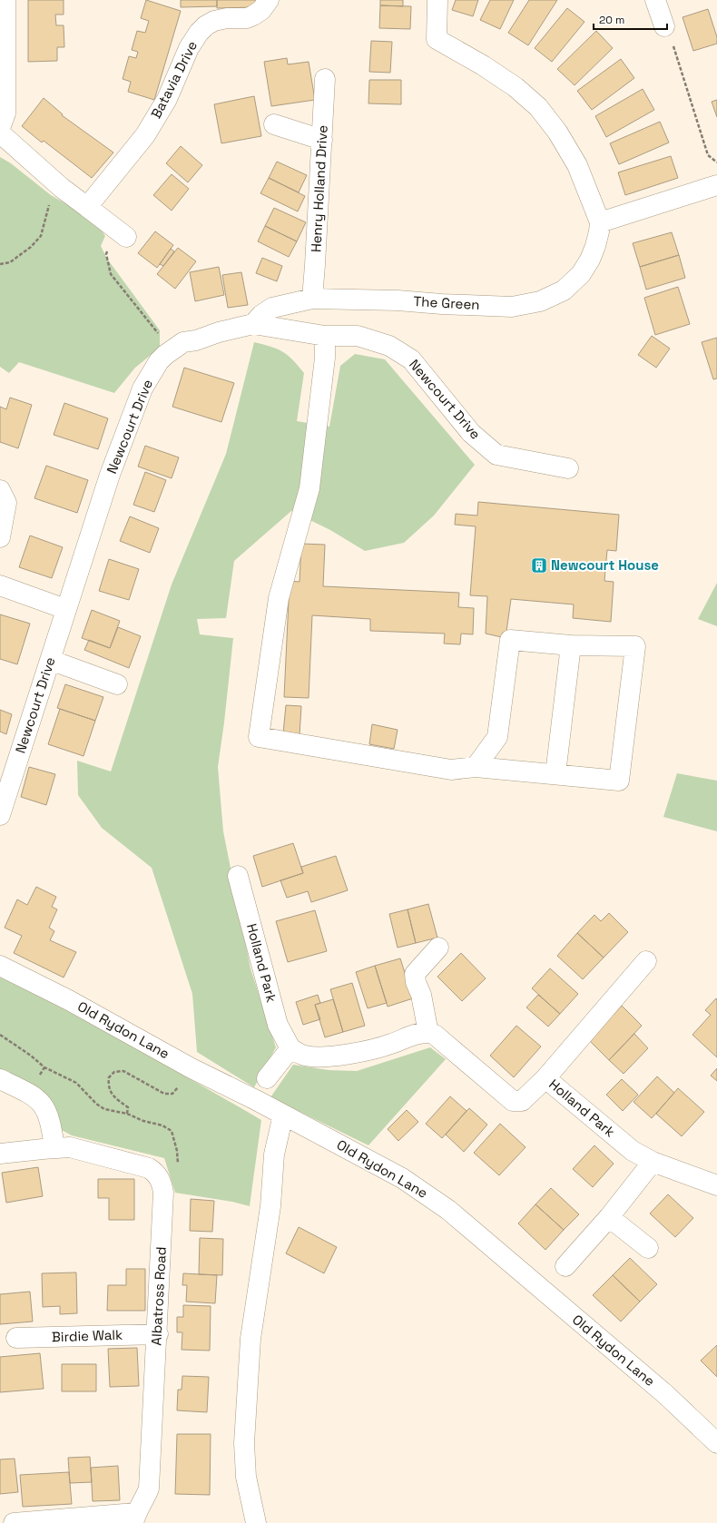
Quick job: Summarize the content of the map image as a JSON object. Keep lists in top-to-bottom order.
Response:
{
  "streets": {
    "street": [
      "Batavia Drive",
      "Henry Holland Drive",
      "The Green",
      "Newcourt Drive",
      "Holland Park",
      "Old Rydon Lane",
      "Albatross Road",
      "Birdie Walk"
    ]
  },
  "crossings": [
    ["Henry Holland Drive", "The Green"],
    ["The Green", "Newcourt Drive"],
    ["Albatross Road", "Birdie Walk"]
  ],
  "places": {
    "building": ["Newcourt House"]
  },
  "scale_bar": "20 m"
}
